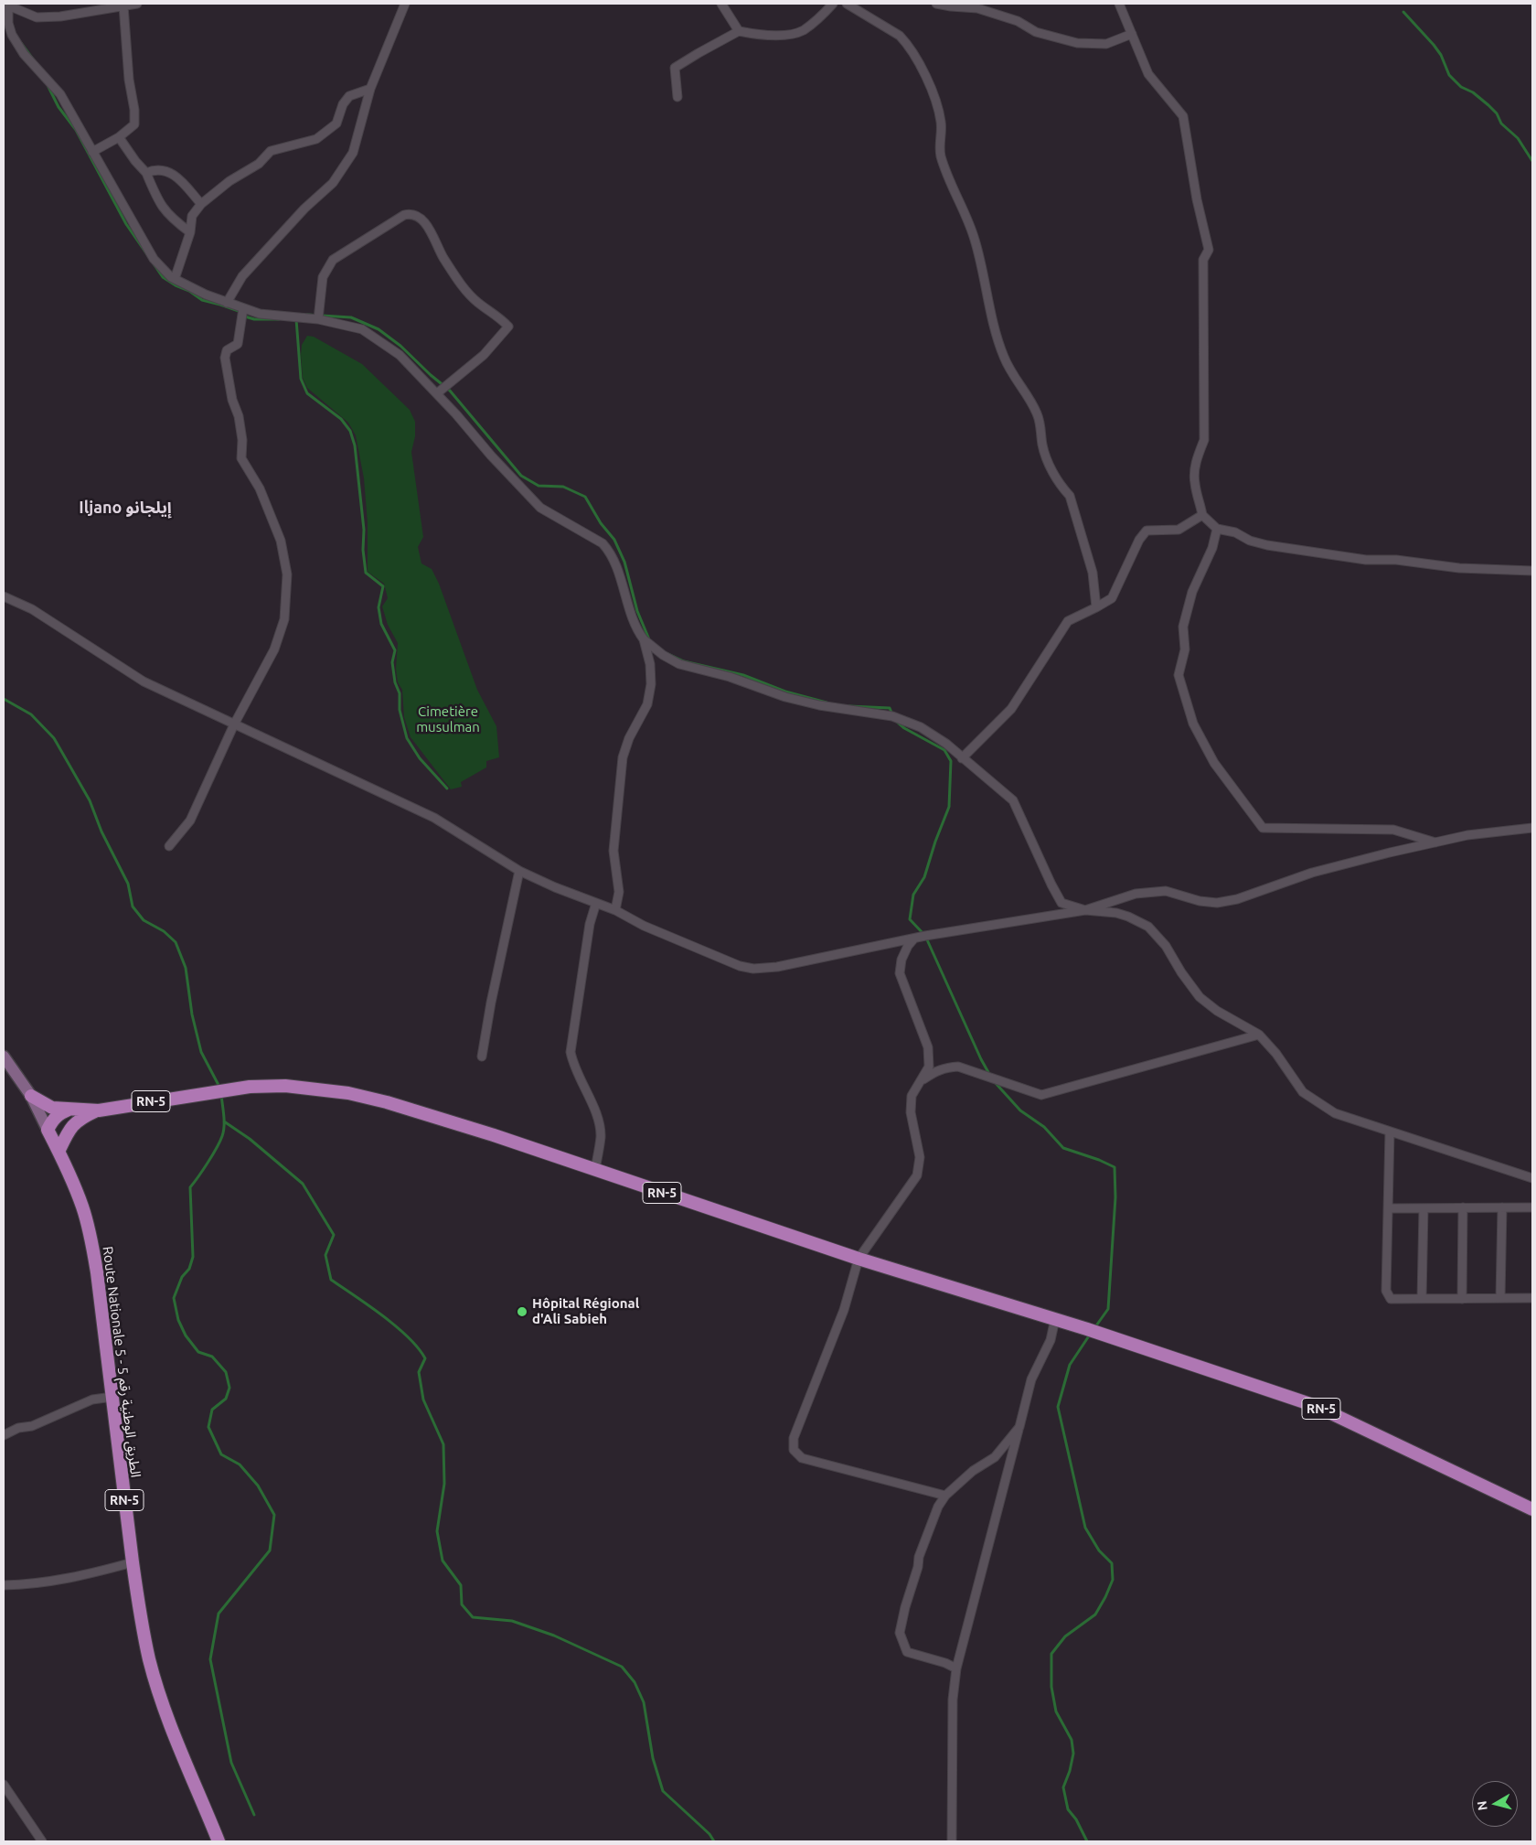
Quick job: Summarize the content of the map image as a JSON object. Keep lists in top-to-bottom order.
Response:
{
  "streets": {
    "main road": ["RN-5", "Route Nationale 5 - الطريق الوطنية رقم 5"]
  },
  "crossings": [
    ["RN-5", "Route Nationale 5 - الطريق الوطنية رقم 5"]
  ],
  "districts": ["Iljano إيلجانو"],
  "parks": ["Cimetière musulman"],
  "places": ["Hôpital Régional d'Ali Sabieh"],
  "north": "left"
}
